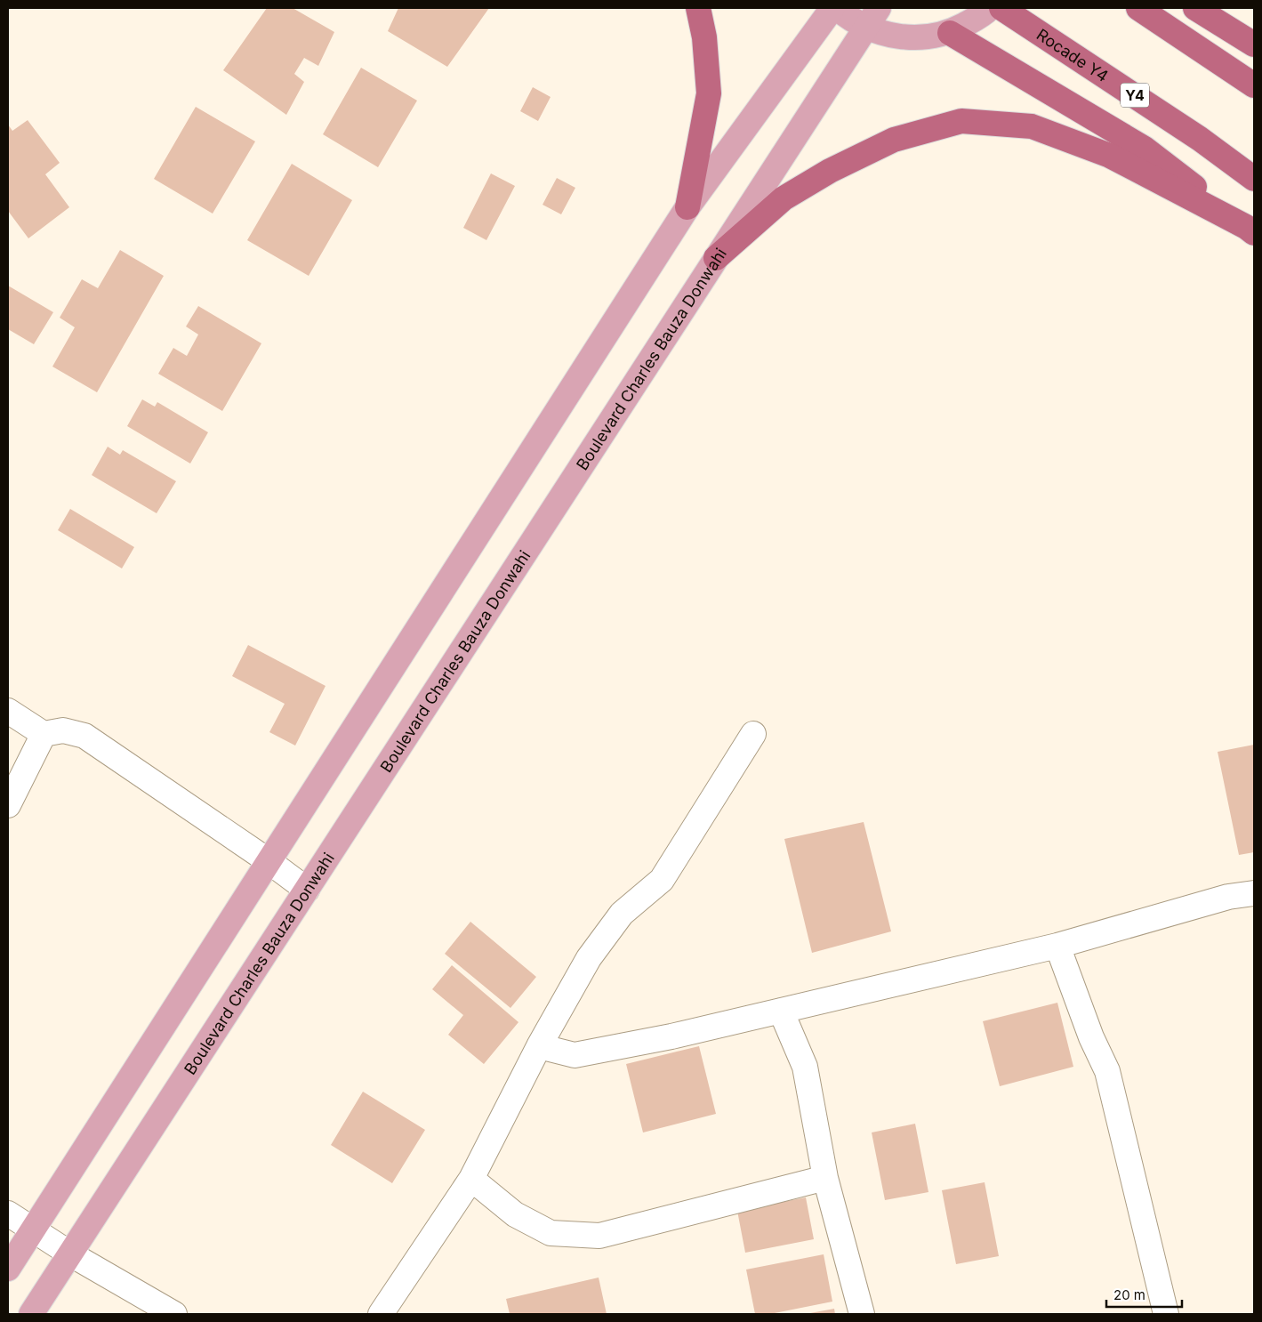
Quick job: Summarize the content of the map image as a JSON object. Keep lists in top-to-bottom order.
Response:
{
  "streets": {
    "highway": ["Rocade Y4", "Y4"],
    "main road": ["Boulevard Charles Bauza Donwahi"]
  },
  "scale_bar": "20 m"
}
